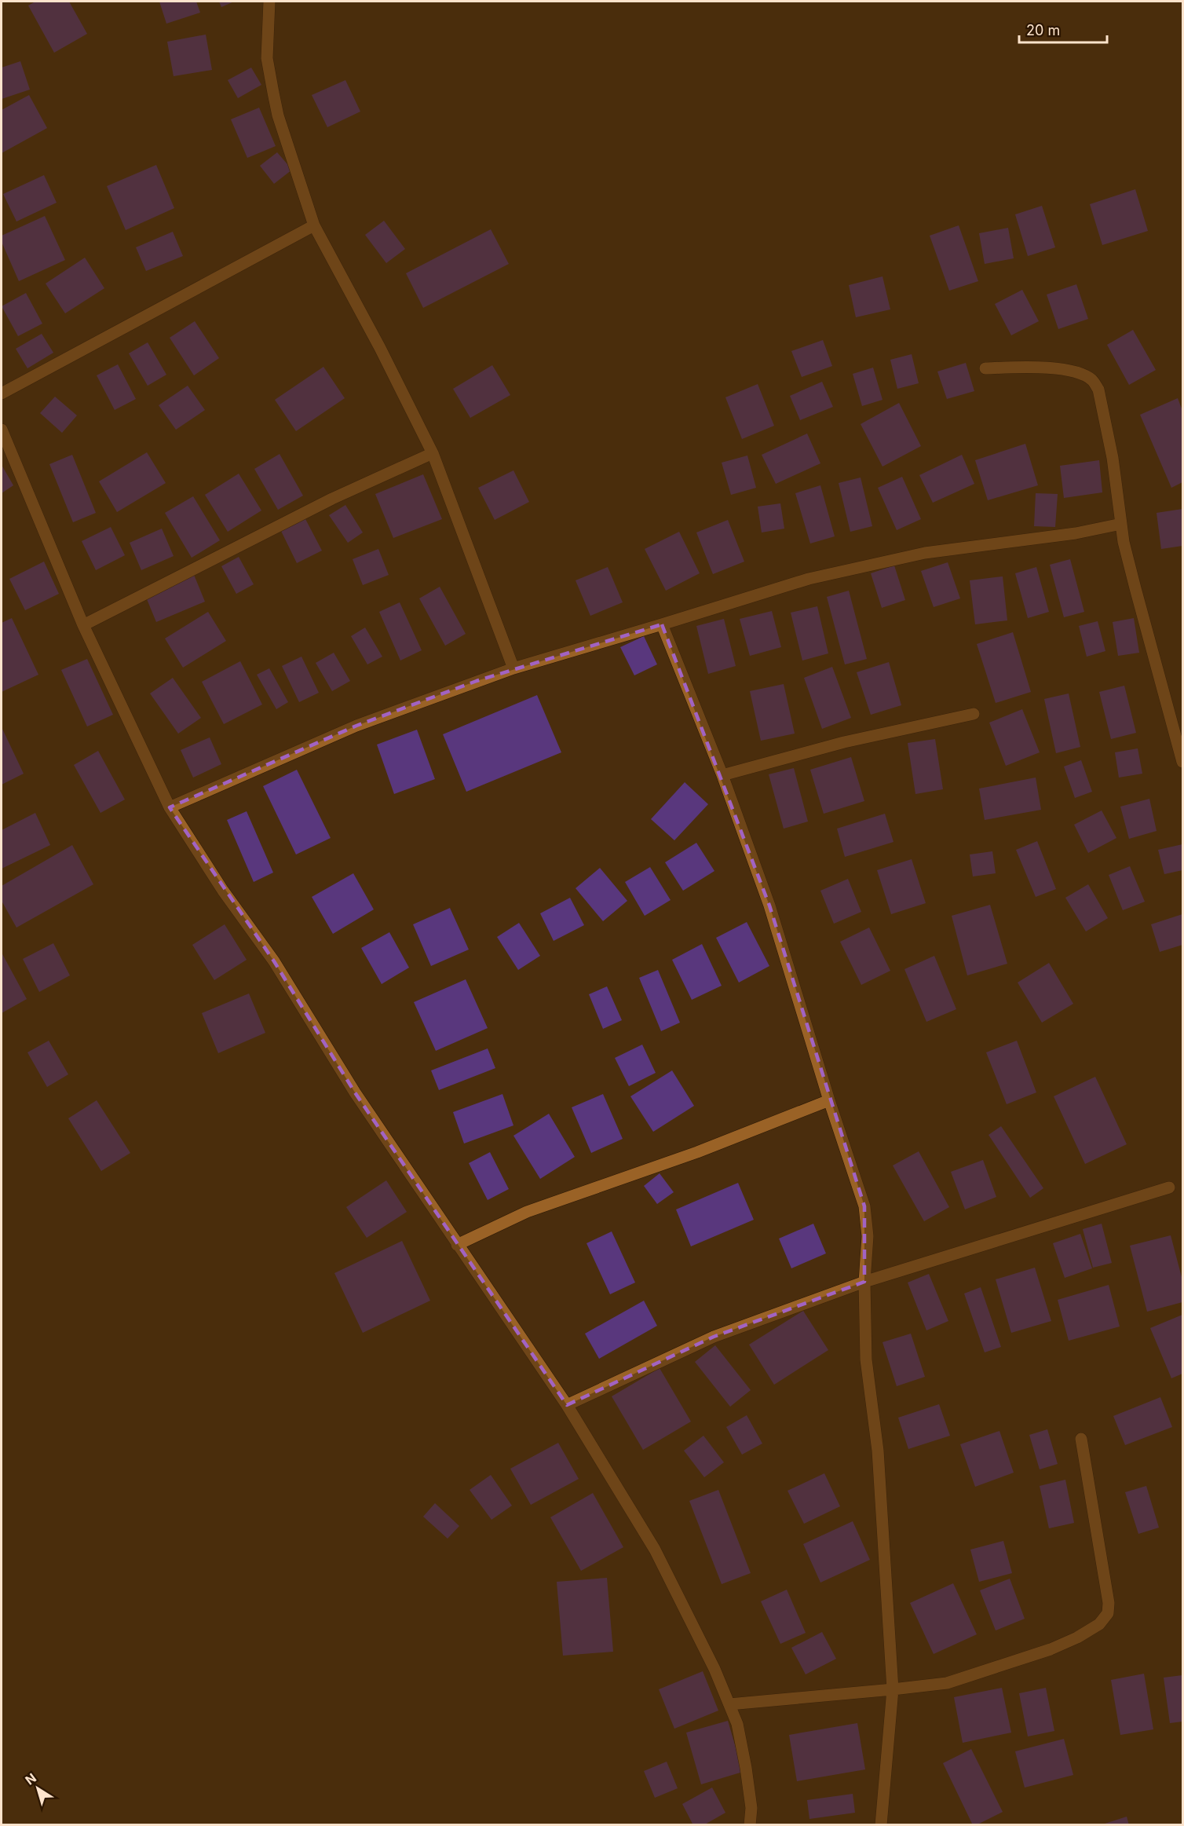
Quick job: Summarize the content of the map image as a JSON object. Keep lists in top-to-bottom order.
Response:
{
  "scale_bar": "20 m",
  "north": "top left"
}
